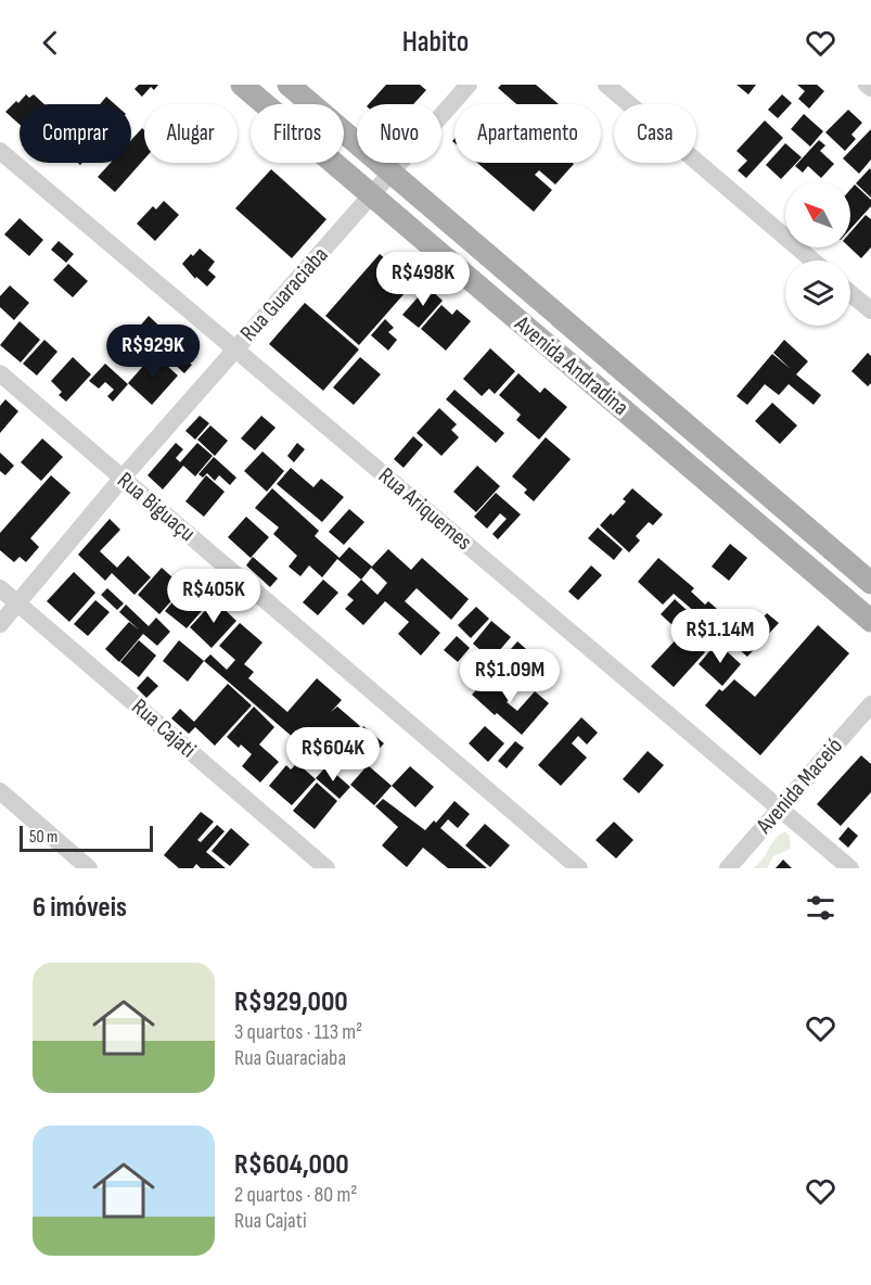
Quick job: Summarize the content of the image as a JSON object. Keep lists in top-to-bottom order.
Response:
{
  "streets": {
    "main road": ["Avenida Andradina"],
    "street": [
      "Rua Guaraciaba",
      "Rua Biguaçu",
      "Rua Ariquemes",
      "Rua Cajati",
      "Avenida Maceió"
    ]
  },
  "crossings": [
    ["Rua Guaraciaba", "Avenida Andradina"],
    ["Rua Guaraciaba", "Rua Biguaçu"],
    ["Rua Guaraciaba", "Rua Ariquemes"],
    ["Rua Guaraciaba", "Rua Cajati"],
    ["Rua Ariquemes", "Avenida Maceió"]
  ],
  "scale_bar": "50 m",
  "north": "top left",
  "page": {
    "header": "Habito",
    "chip": [
      "Comprar",
      "Alugar",
      "Filtros",
      "Novo",
      "Apartamento",
      "Casa"
    ],
    "price": [
      "R$498K",
      "R$929K",
      "R$405K",
      "R$1.14M",
      "R$1.09M",
      "R$604K"
    ],
    "scale": "50 m",
    "heading": "6 imóveis",
    "list": [
      {
        "name": "R$929,000",
        "note": "3 quartos · 113 m² · Rua Guaraciaba"
      },
      {
        "name": "R$604,000",
        "note": "2 quartos · 80 m² · Rua Cajati"
      }
    ]
  }
}
